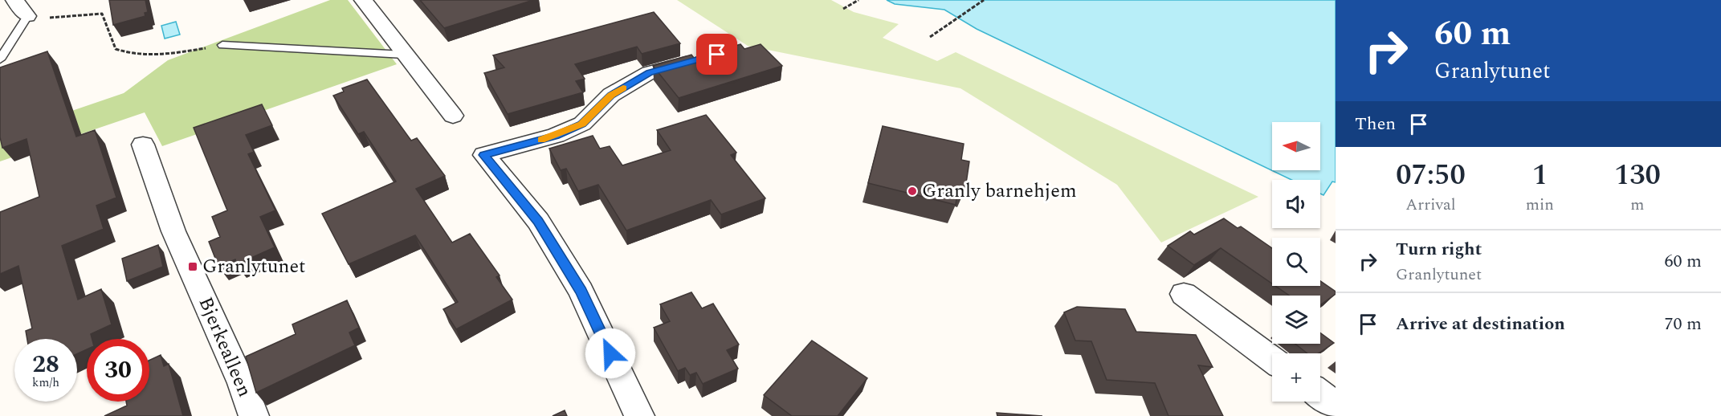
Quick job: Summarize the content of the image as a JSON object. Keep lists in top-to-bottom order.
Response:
{
  "streets": {
    "street": ["Bjerkealleen"]
  },
  "places": {
    "other": ["Granly barnehjem"],
    "transit": ["Granlytunet"]
  },
  "north": "left",
  "page": {
    "turn": ["60 m", "Granlytunet"],
    "then": "Then",
    "map_buttons": "+",
    "eta": [
      "07:50",
      "Arrival",
      "1",
      "min",
      "130",
      "m"
    ],
    "list": [
      {
        "name": "Turn right",
        "note": "Granlytunet",
        "value": "60 m"
      },
      {
        "name": "Arrive at destination",
        "value": "70 m"
      }
    ],
    "speed": "28 km/h",
    "limit": "30"
  }
}
